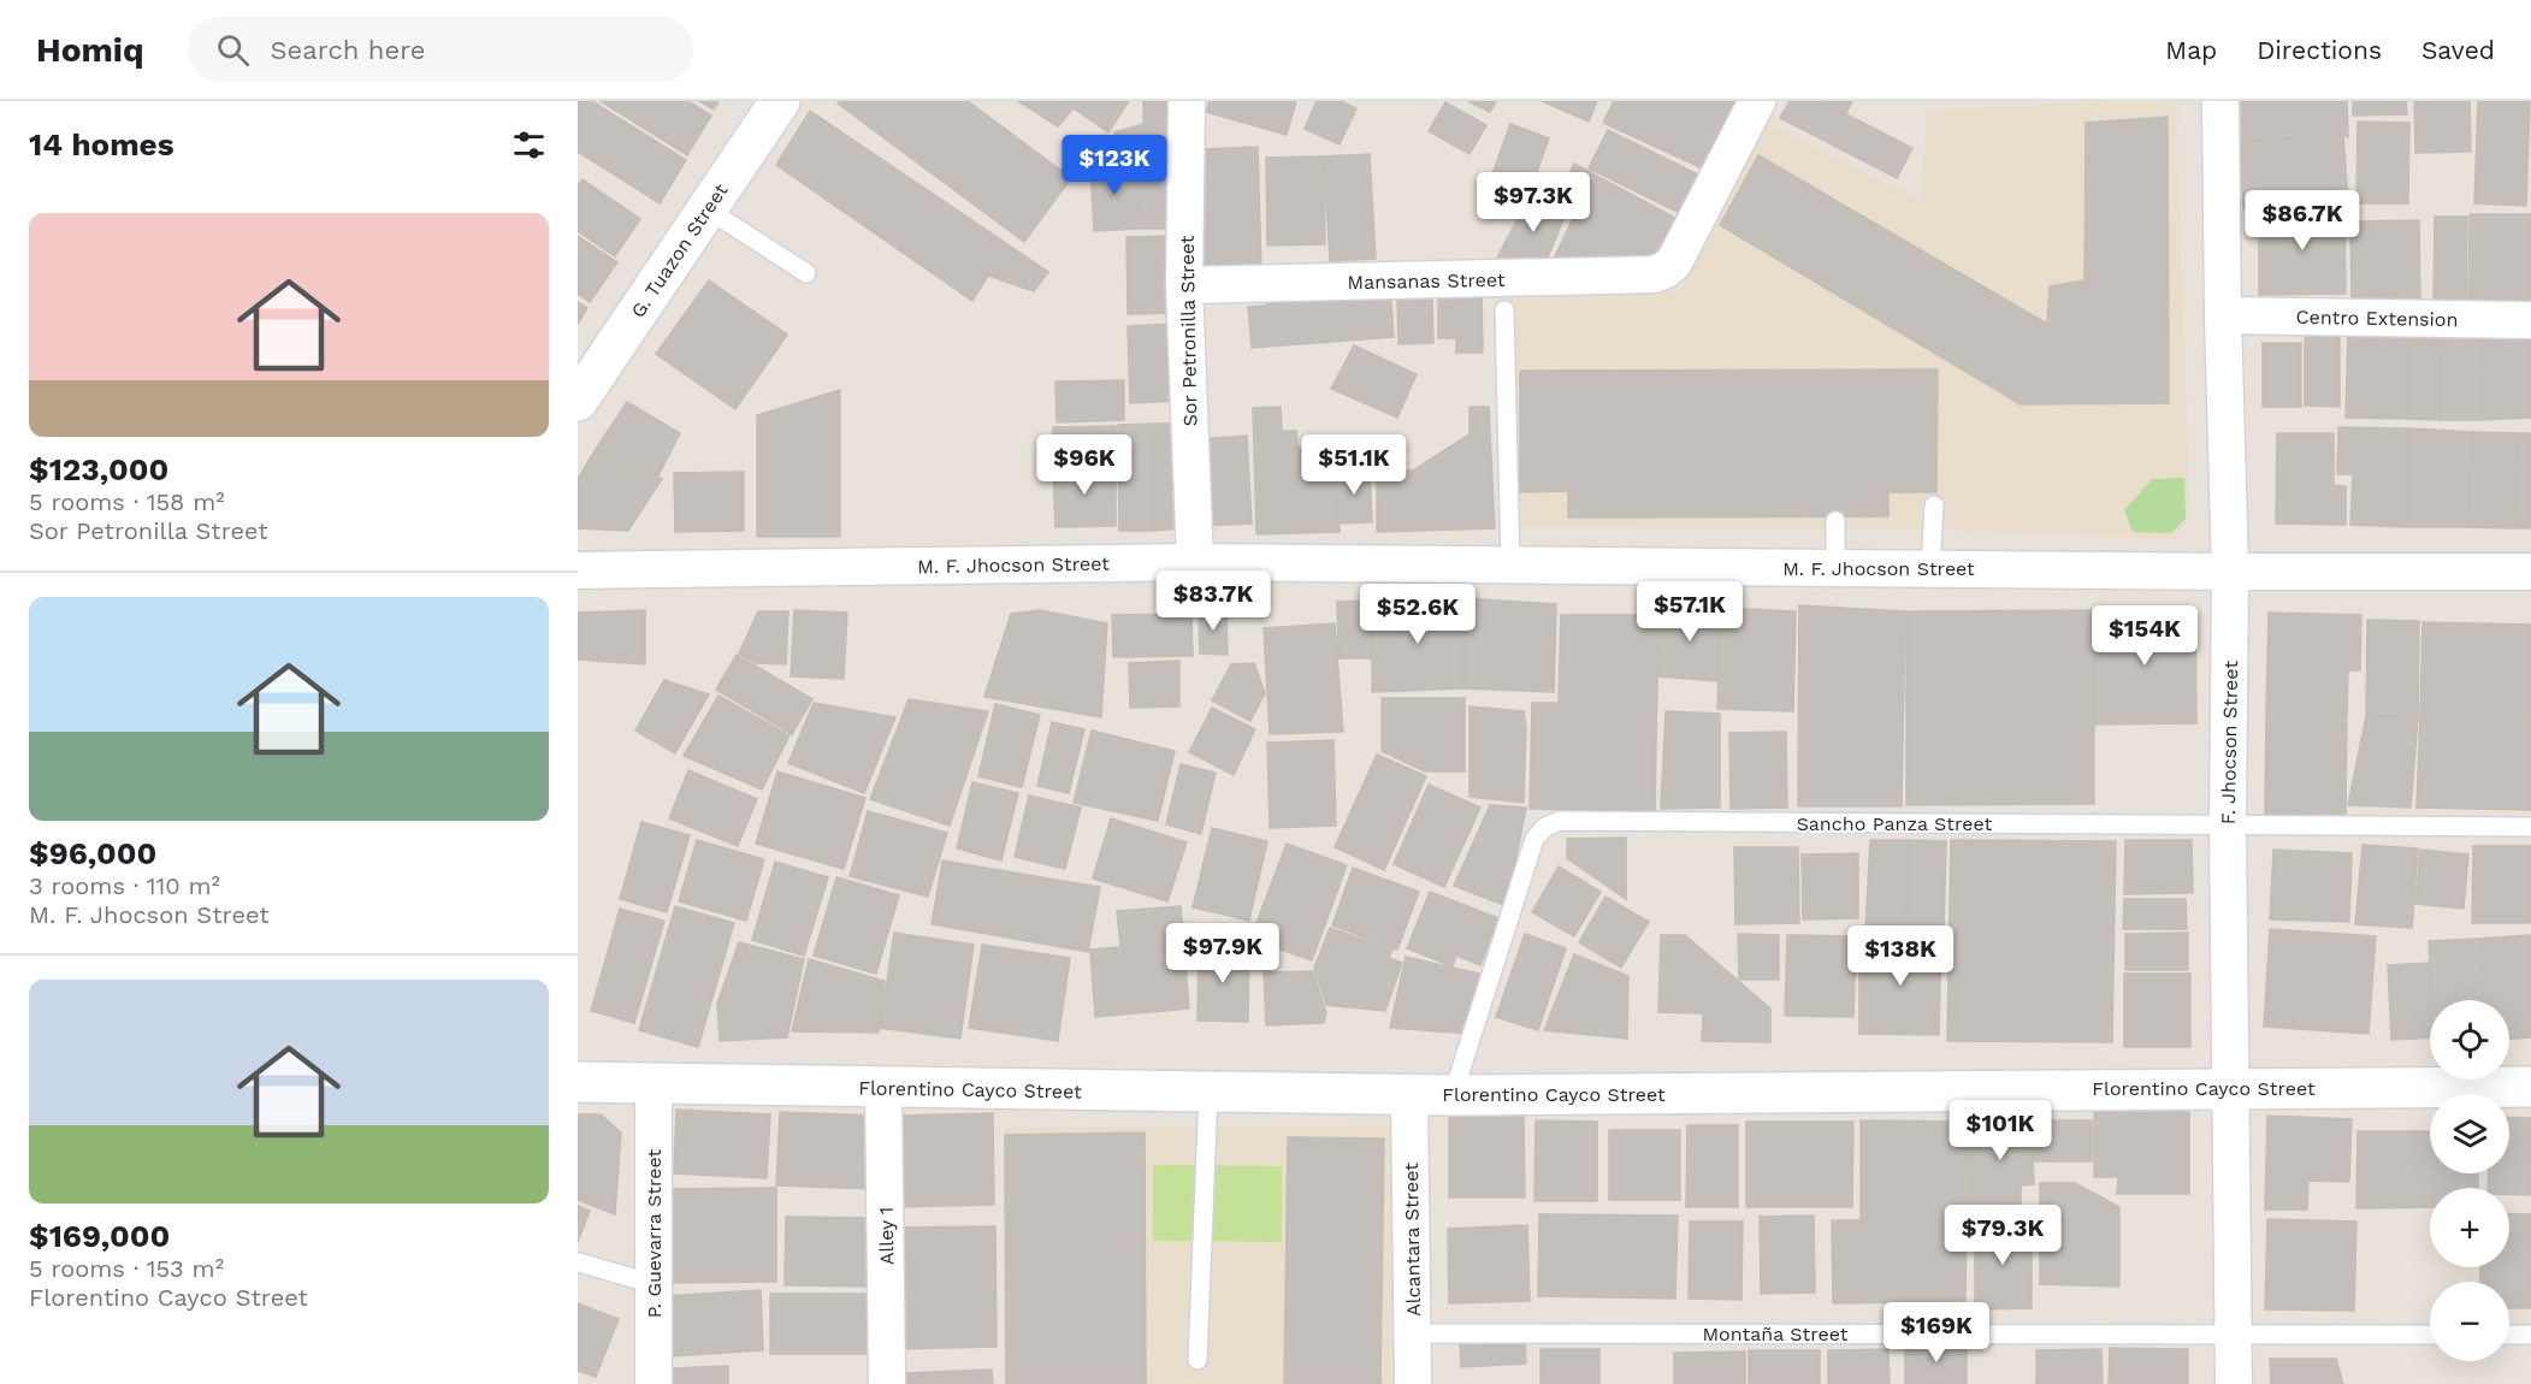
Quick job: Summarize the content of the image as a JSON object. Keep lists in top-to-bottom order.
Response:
{
  "streets": {
    "street": [
      "G. Tuazon Street",
      "Mansanas Street",
      "Centro Extension",
      "Sor Petronilla Street",
      "M. F. Jhocson Street",
      "F. Jhocson Street",
      "Florentino Cayco Street",
      "P. Guevarra Street",
      "Alley 1",
      "Alcantara Street"
    ],
    "lane": ["Sancho Panza Street", "Montaña Street"]
  },
  "crossings": [
    ["Mansanas Street", "Sor Petronilla Street"],
    ["Centro Extension", "F. Jhocson Street"],
    ["Sor Petronilla Street", "M. F. Jhocson Street"],
    ["M. F. Jhocson Street", "F. Jhocson Street"],
    ["F. Jhocson Street", "Sancho Panza Street"],
    ["F. Jhocson Street", "Florentino Cayco Street"],
    ["F. Jhocson Street", "Montaña Street"],
    ["Sancho Panza Street", "Florentino Cayco Street"],
    ["Florentino Cayco Street", "P. Guevarra Street"],
    ["Florentino Cayco Street", "Alley 1"],
    ["Florentino Cayco Street", "Alcantara Street"],
    ["Alcantara Street", "Montaña Street"]
  ],
  "page": {
    "header": "Homiq",
    "search": "Search here",
    "nav": ["Map", "Directions", "Saved"],
    "heading": "14 homes",
    "price": [
      "$123K",
      "$97.3K",
      "$86.7K",
      "$96K",
      "$51.1K",
      "$83.7K",
      "$57.1K",
      "$52.6K",
      "$154K",
      "$97.9K",
      "$138K",
      "$101K",
      "$79.3K",
      "$169K"
    ],
    "list": [
      {
        "name": "$123,000",
        "note": "5 rooms · 158 m² · Sor Petronilla Street"
      },
      {
        "name": "$96,000",
        "note": "3 rooms · 110 m² · M. F. Jhocson Street"
      },
      {
        "name": "$169,000",
        "note": "5 rooms · 153 m² · Florentino Cayco Street"
      }
    ],
    "map_buttons": ["+", "−"]
  }
}
